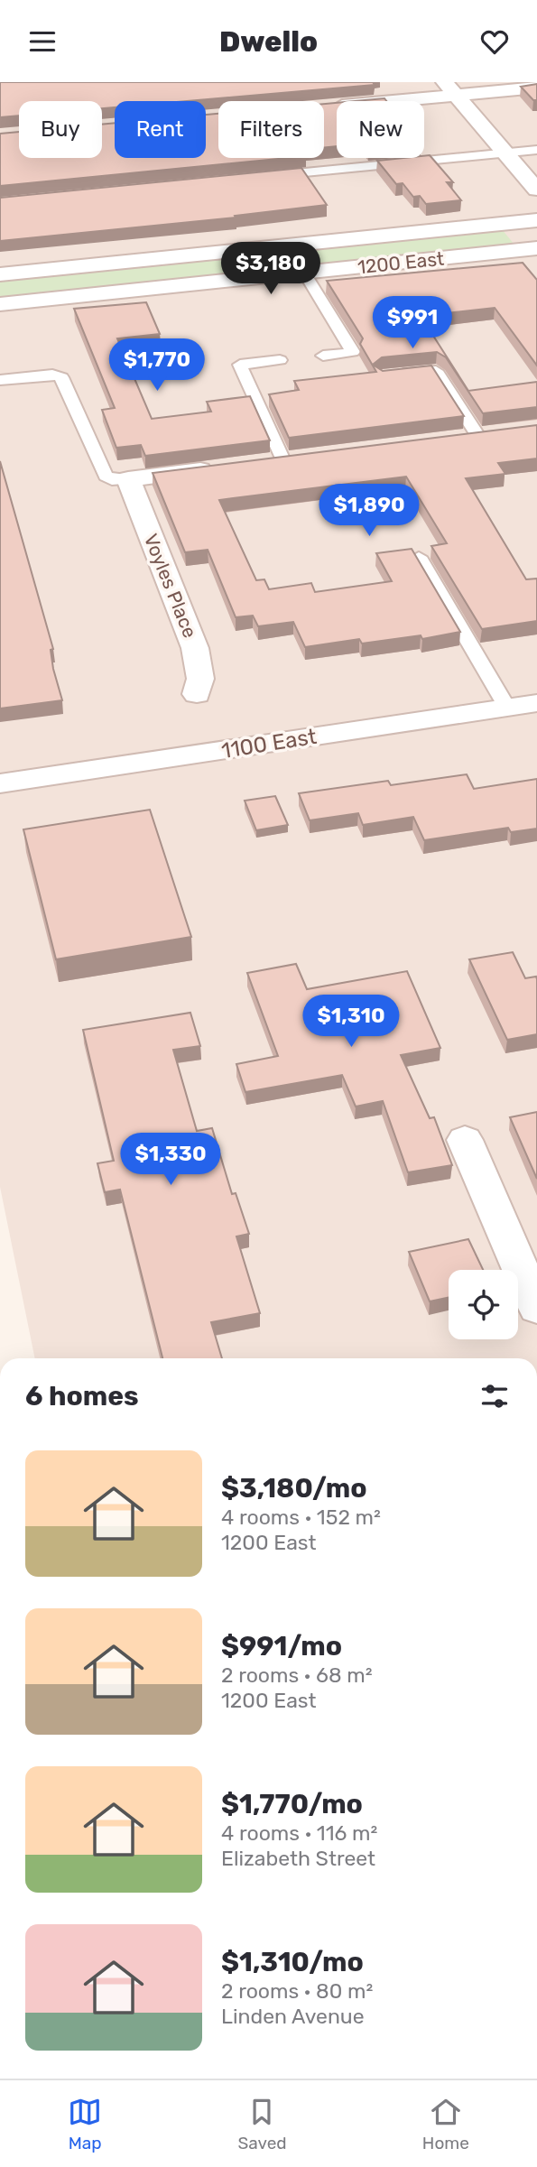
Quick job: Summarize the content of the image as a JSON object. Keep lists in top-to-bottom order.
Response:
{
  "streets": {
    "street": ["1200 East", "Voyles Place", "1100 East"]
  },
  "page": {
    "header": "Dwello",
    "chip": [
      "Buy",
      "Rent",
      "Filters",
      "New"
    ],
    "price": [
      "$3,180",
      "$991",
      "$1,770",
      "$1,890",
      "$1,310",
      "$1,330"
    ],
    "heading": "6 homes",
    "list": [
      {
        "name": "$3,180/mo",
        "note": "4 rooms · 152 m² · 1200 East"
      },
      {
        "name": "$991/mo",
        "note": "2 rooms · 68 m² · 1200 East"
      },
      {
        "name": "$1,770/mo",
        "note": "4 rooms · 116 m² · Elizabeth Street"
      },
      {
        "name": "$1,310/mo",
        "note": "2 rooms · 80 m² · Linden Avenue"
      }
    ],
    "tabs": ["Map", "Saved", "Home"]
  }
}
